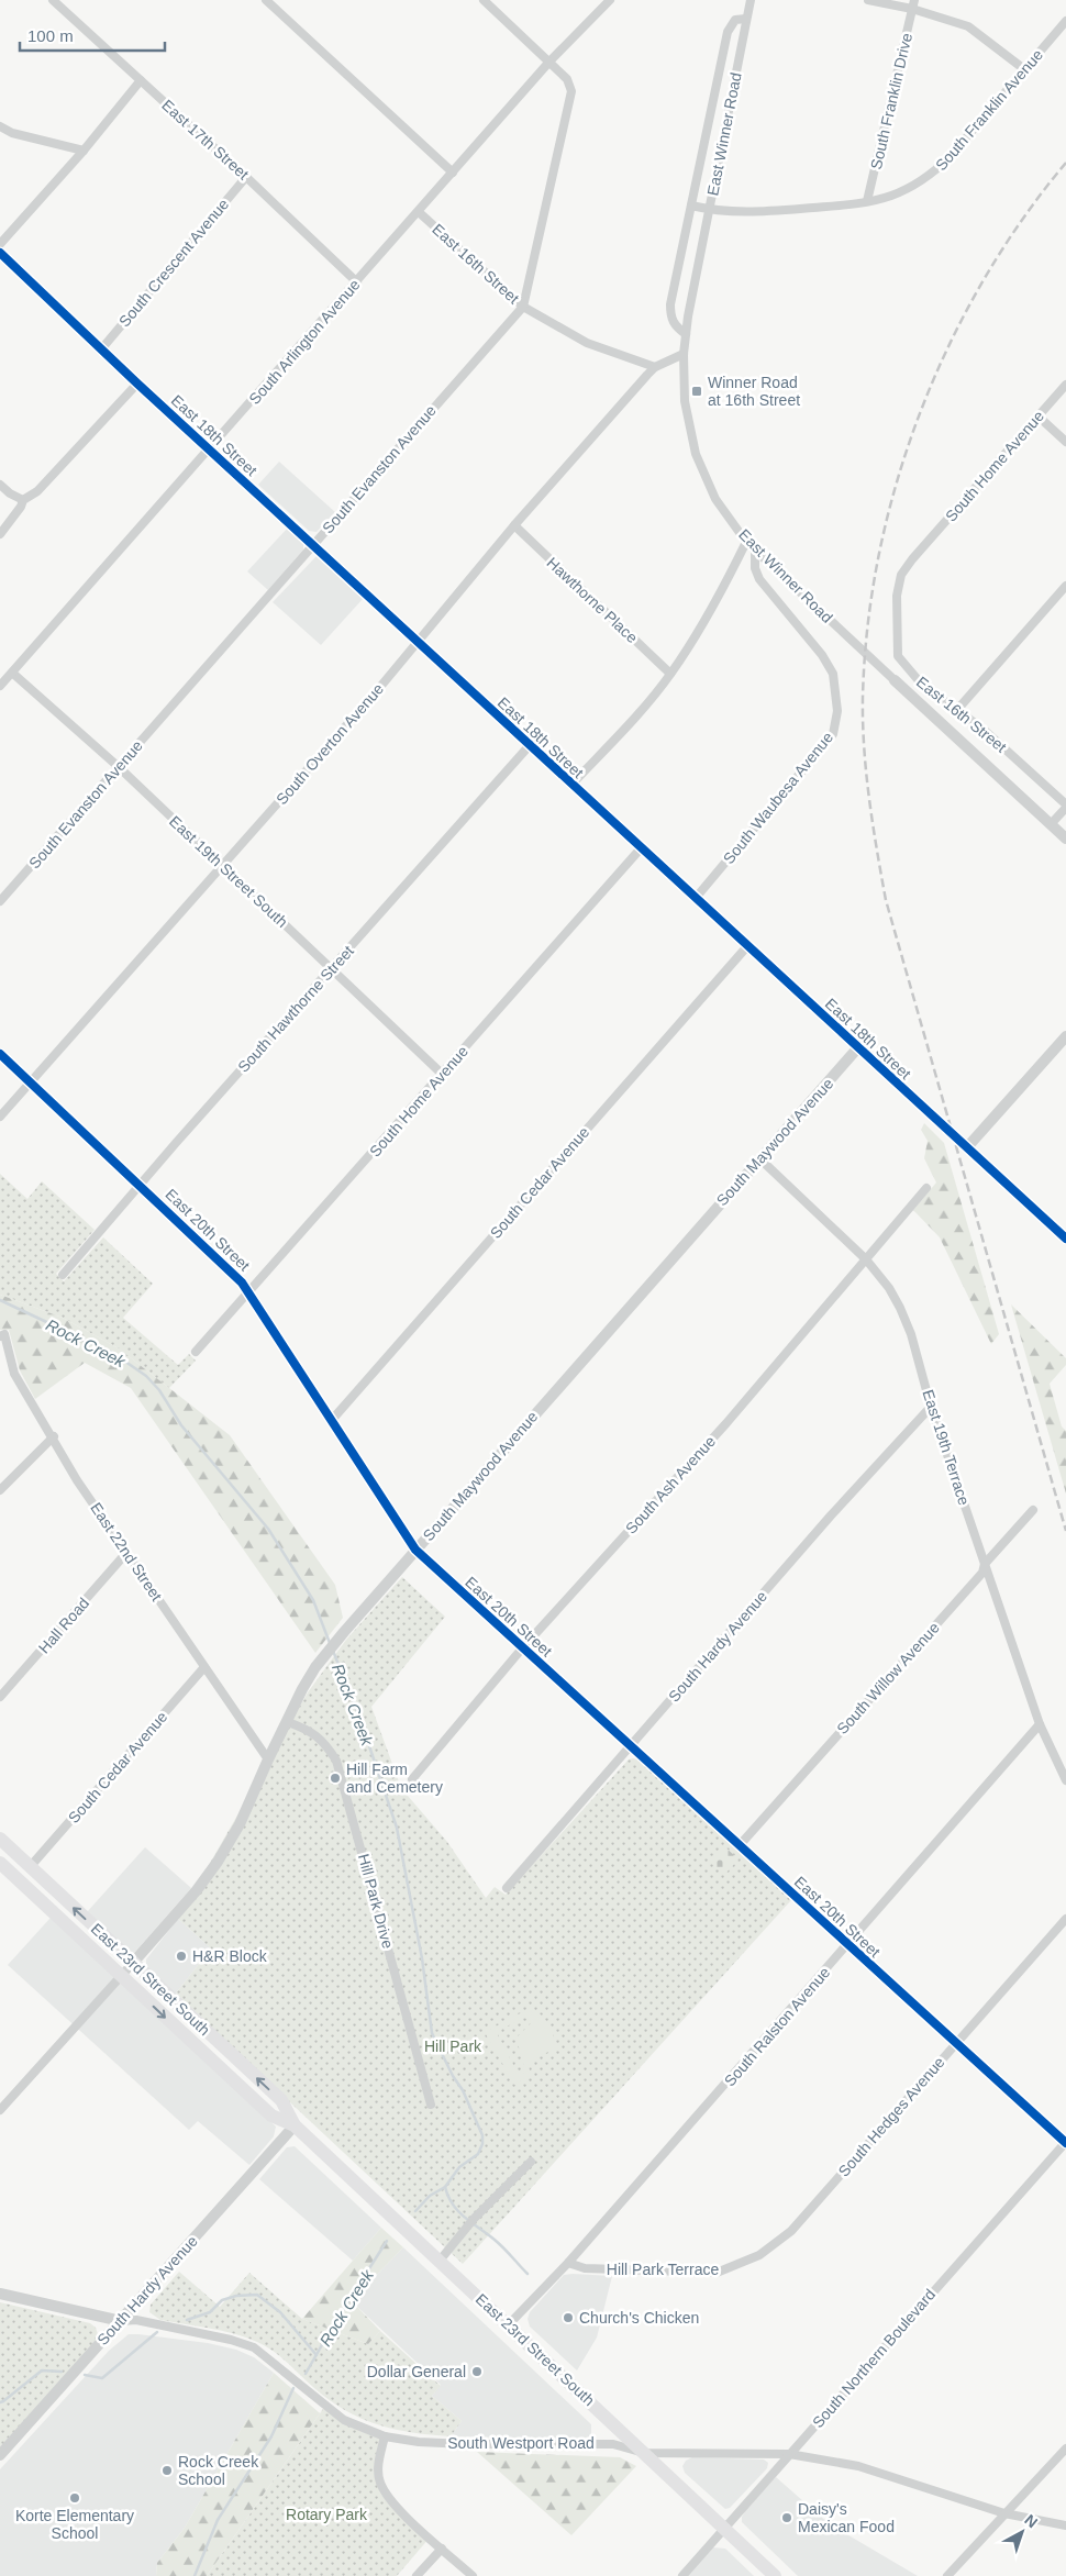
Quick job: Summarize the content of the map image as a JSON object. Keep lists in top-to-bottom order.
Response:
{
  "streets": {
    "main road": ["East 23rd Street South"],
    "street": [
      "South Franklin Drive",
      "South Franklin Avenue",
      "East Winner Road",
      "East 17th Street",
      "South Crescent Avenue",
      "East 16th Street",
      "South Arlington Avenue",
      "East 18th Street",
      "South Home Avenue",
      "South Evanston Avenue",
      "Hawthorne Place",
      "South Overton Avenue",
      "South Waubesa Avenue",
      "East 19th Street South",
      "South Hawthorne Street",
      "South Maywood Avenue",
      "South Cedar Avenue",
      "East 20th Street",
      "East 19th Terrace",
      "South Ash Avenue",
      "East 22nd Street",
      "Hall Road",
      "South Hardy Avenue",
      "South Willow Avenue",
      "Hill Park Drive",
      "South Ralston Avenue",
      "South Hedges Avenue",
      "Hill Park Terrace",
      "South Northern Boulevard",
      "South Westport Road"
    ]
  },
  "crossings": [
    ["South Franklin Drive", "South Franklin Avenue"],
    ["South Franklin Avenue", "East Winner Road"],
    ["East Winner Road", "South Waubesa Avenue"],
    ["East 17th Street", "South Crescent Avenue"],
    ["East 17th Street", "South Arlington Avenue"],
    ["South Crescent Avenue", "East 18th Street"],
    ["East 16th Street", "South Arlington Avenue"],
    ["East 16th Street", "South Home Avenue"],
    ["East 16th Street", "South Evanston Avenue"],
    ["East 16th Street", "South Overton Avenue"],
    ["South Arlington Avenue", "East 18th Street"],
    ["South Arlington Avenue", "South Evanston Avenue"],
    ["South Arlington Avenue", "East 19th Street South"],
    ["East 18th Street", "South Home Avenue"],
    ["East 18th Street", "South Evanston Avenue"],
    ["East 18th Street", "South Overton Avenue"],
    ["East 18th Street", "South Waubesa Avenue"],
    ["East 18th Street", "South Hawthorne Street"],
    ["East 18th Street", "South Maywood Avenue"],
    ["East 18th Street", "South Cedar Avenue"],
    ["South Home Avenue", "East 19th Street South"],
    ["South Home Avenue", "East 20th Street"],
    ["South Evanston Avenue", "East 19th Street South"],
    ["Hawthorne Place", "South Overton Avenue"],
    ["South Overton Avenue", "East 19th Street South"],
    ["South Overton Avenue", "East 20th Street"],
    ["East 19th Street South", "South Hawthorne Street"],
    ["South Hawthorne Street", "East 20th Street"],
    ["South Maywood Avenue", "East 20th Street"],
    ["South Maywood Avenue", "East 19th Terrace"],
    ["South Maywood Avenue", "East 22nd Street"],
    ["South Maywood Avenue", "Hill Park Drive"],
    ["South Maywood Avenue", "East 23rd Street South"],
    ["South Cedar Avenue", "East 20th Street"],
    ["South Cedar Avenue", "East 22nd Street"],
    ["South Cedar Avenue", "East 23rd Street South"],
    ["East 20th Street", "South Ash Avenue"],
    ["East 20th Street", "South Hardy Avenue"],
    ["East 20th Street", "South Willow Avenue"],
    ["East 20th Street", "South Ralston Avenue"],
    ["East 20th Street", "South Hedges Avenue"],
    ["East 20th Street", "South Northern Boulevard"],
    ["East 19th Terrace", "South Ash Avenue"],
    ["East 19th Terrace", "South Hardy Avenue"],
    ["East 19th Terrace", "South Willow Avenue"],
    ["East 19th Terrace", "South Ralston Avenue"],
    ["East 22nd Street", "Hall Road"],
    ["South Hardy Avenue", "East 23rd Street South"],
    ["South Hardy Avenue", "South Westport Road"],
    ["East 23rd Street South", "South Ralston Avenue"],
    ["East 23rd Street South", "South Northern Boulevard"],
    ["East 23rd Street South", "South Westport Road"],
    ["South Ralston Avenue", "Hill Park Terrace"],
    ["South Hedges Avenue", "Hill Park Terrace"],
    ["South Northern Boulevard", "South Westport Road"]
  ],
  "water": ["Rock Creek"],
  "parks": ["Hill Park", "Rotary Park"],
  "places": {
    "transit": ["Winner Road at 16th Street"],
    "other": [
      "Hill Farm and Cemetery",
      "H&R Block",
      "Church's Chicken",
      "Dollar General",
      "Rock Creek School",
      "Korte Elementary School",
      "Daisy's Mexican Food"
    ]
  },
  "scale_bar": "100 m",
  "north": "top right"
}
